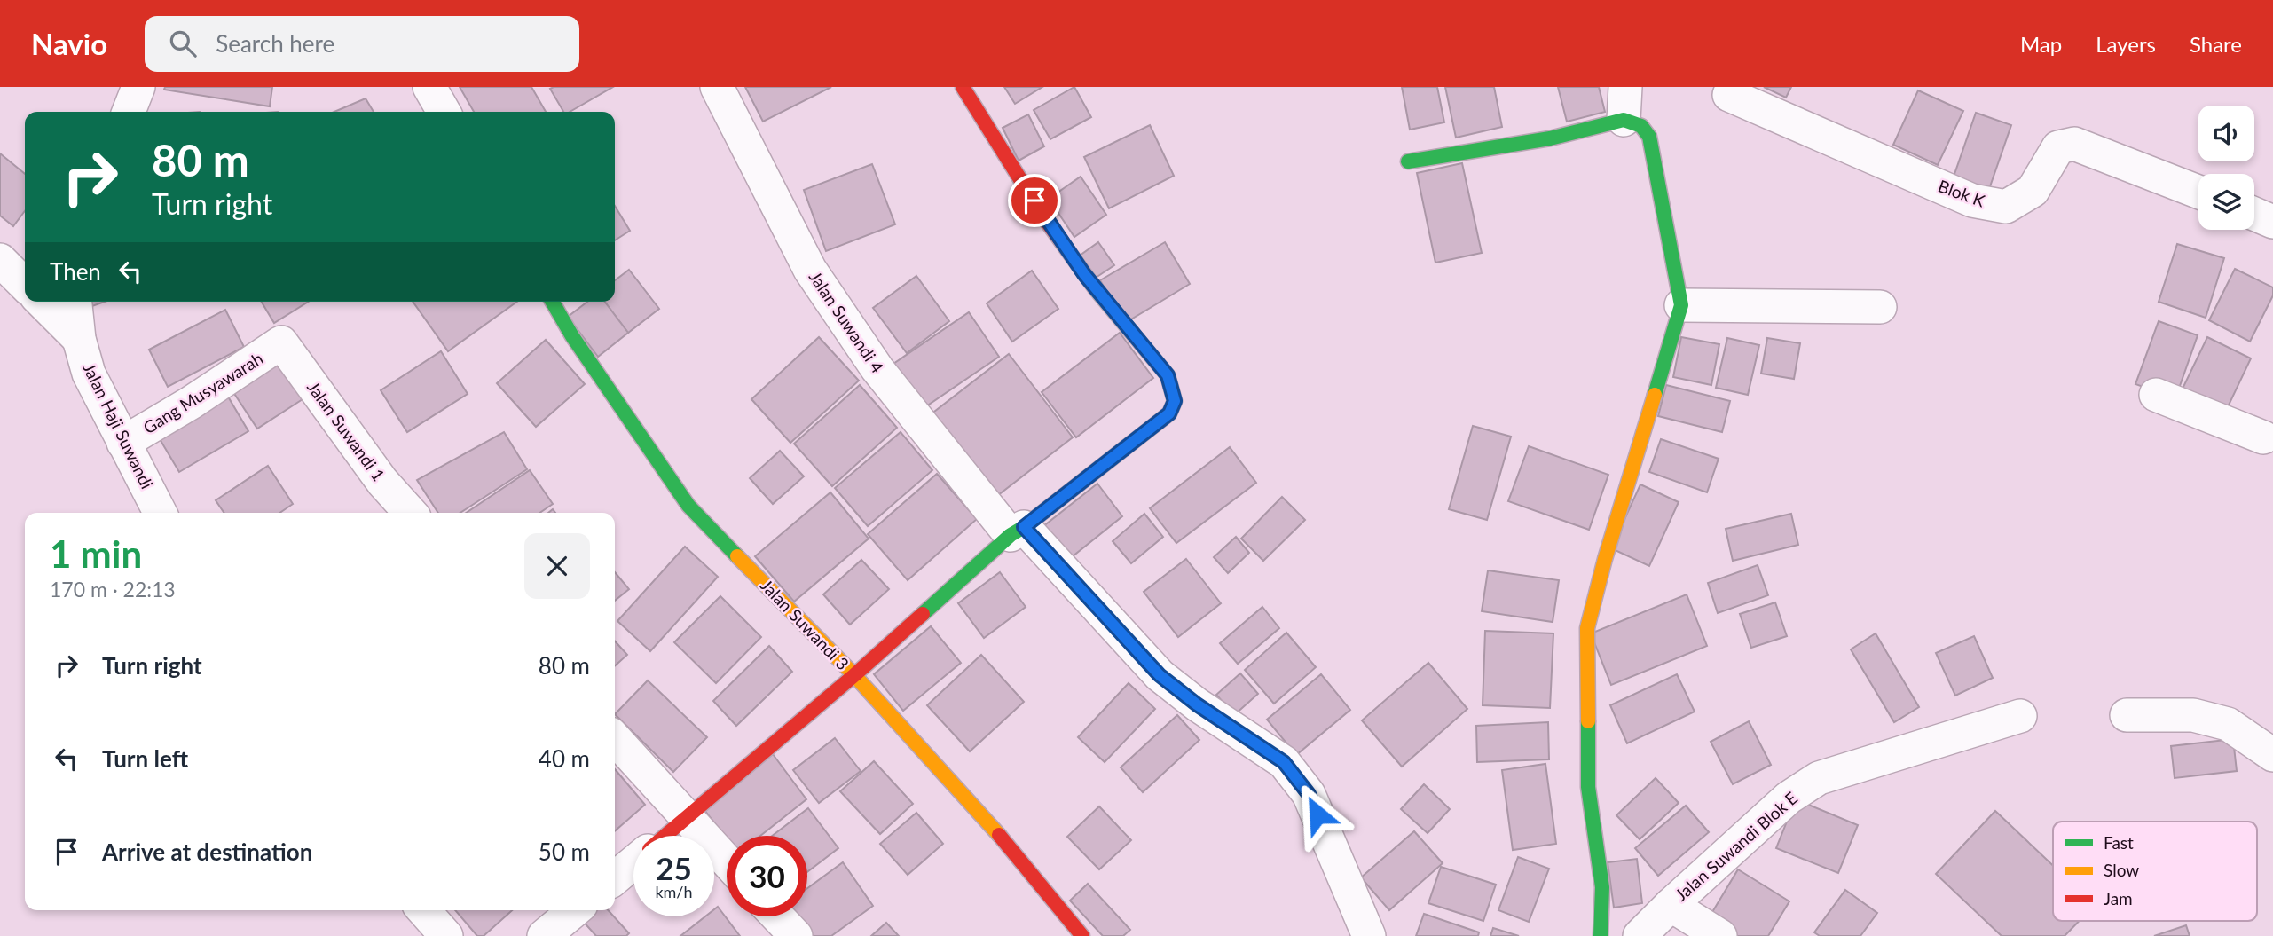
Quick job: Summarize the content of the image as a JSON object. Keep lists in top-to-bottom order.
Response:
{
  "streets": {
    "street": [
      "Blok K",
      "Jalan Suwandi 4",
      "Gang Musyawarah",
      "Jalan Haji Suwandi",
      "Jalan Suwandi 1",
      "Jalan Suwandi 3",
      "Jalan Suwandi Blok E"
    ]
  },
  "crossings": [
    ["Gang Musyawarah", "Jalan Haji Suwandi"],
    ["Gang Musyawarah", "Jalan Suwandi 1"]
  ],
  "legend": ["Fast", "Slow", "Jam"],
  "page": {
    "header": "Navio",
    "search": "Search here",
    "nav": ["Map", "Layers", "Share"],
    "turn": ["80 m", "Turn right"],
    "then": "Then",
    "heading": ["1 min", "170 m · 22:13"],
    "list": [
      {
        "name": "Turn right",
        "value": "80 m"
      },
      {
        "name": "Turn left",
        "value": "40 m"
      },
      {
        "name": "Arrive at destination",
        "value": "50 m"
      }
    ],
    "speed": "25 km/h",
    "limit": "30"
  }
}
